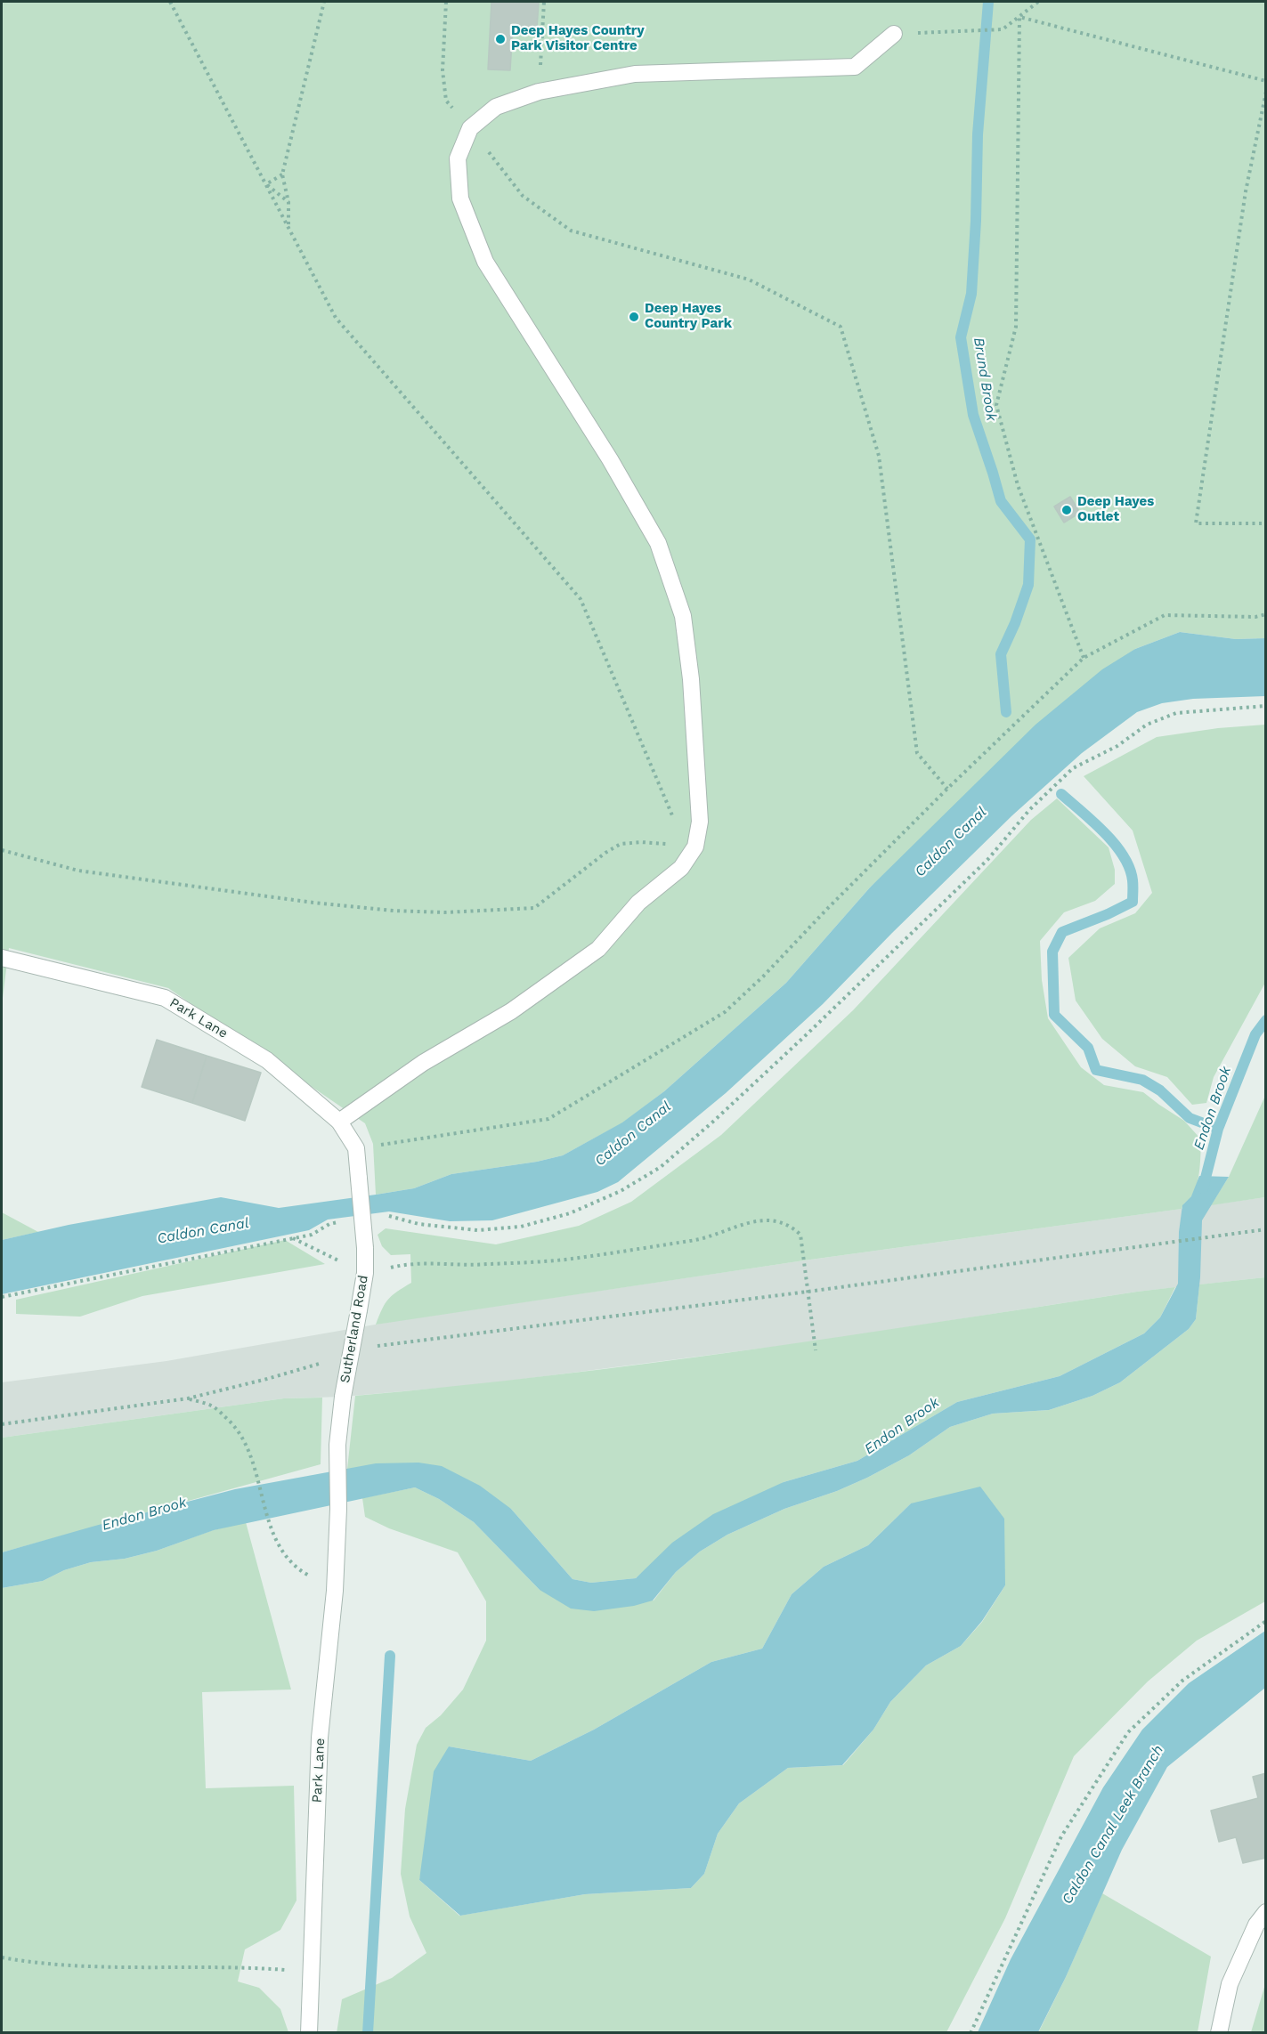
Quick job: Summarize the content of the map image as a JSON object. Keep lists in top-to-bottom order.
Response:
{
  "streets": {
    "street": ["Park Lane", "Sutherland Road"]
  },
  "crossings": [
    ["Park Lane", "Sutherland Road"]
  ],
  "water": [
    "Brund Brook",
    "Caldon Canal",
    "Endon Brook",
    "Caldon Canal Leek Branch"
  ],
  "places": ["Deep Hayes Country Park Visitor Centre", "Deep Hayes Country Park", "Deep Hayes Outlet"]
}
